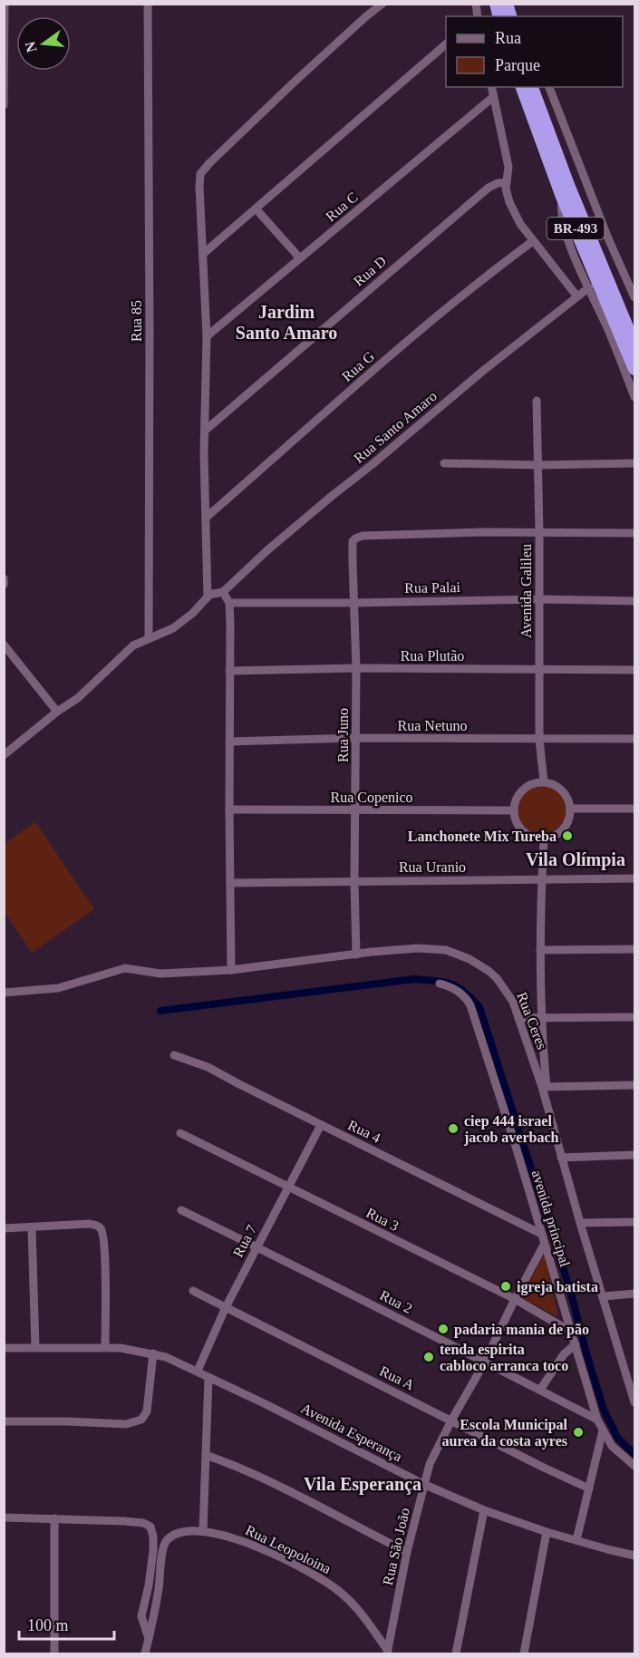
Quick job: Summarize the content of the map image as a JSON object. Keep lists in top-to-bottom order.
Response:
{
  "streets": {
    "highway": ["BR-493"],
    "street": [
      "Rua C",
      "Rua D",
      "Rua 85",
      "Rua G",
      "Rua Santo Amaro",
      "Rua Palai",
      "Avenida Galileu",
      "Rua Plutão",
      "Rua Netuno",
      "Rua Juno",
      "Rua Copenico",
      "Rua Uranio",
      "Rua Ceres",
      "Rua 4",
      "avenida principal",
      "Rua 3",
      "Rua 7",
      "Rua 2",
      "Rua A",
      "Avenida Esperança",
      "Rua São João",
      "Rua Leopoloina"
    ]
  },
  "crossings": [
    ["Rua Palai", "Avenida Galileu"],
    ["Rua Palai", "Rua Juno"],
    ["Avenida Galileu", "Rua Plutão"],
    ["Avenida Galileu", "Rua Netuno"],
    ["Avenida Galileu", "Rua Juno"],
    ["Avenida Galileu", "Rua Copenico"],
    ["Rua Plutão", "Rua Juno"],
    ["Rua Netuno", "Rua Juno"],
    ["Rua Juno", "Rua Copenico"],
    ["Rua Juno", "Rua Uranio"],
    ["Rua Juno", "Rua Ceres"],
    ["Rua 4", "avenida principal"],
    ["Rua 4", "Rua 7"],
    ["avenida principal", "Rua 3"],
    ["avenida principal", "Rua 2"],
    ["avenida principal", "Rua São João"],
    ["Rua 3", "Rua 7"],
    ["Rua 3", "Rua São João"],
    ["Rua 7", "Rua 2"],
    ["Rua 7", "Rua A"],
    ["Rua 7", "Avenida Esperança"],
    ["Rua 2", "Rua São João"],
    ["Rua A", "Rua São João"],
    ["Avenida Esperança", "Rua São João"],
    ["Rua São João", "Rua Leopoloina"]
  ],
  "districts": ["Jardim Santo Amaro", "Vila Olímpia", "Vila Esperança"],
  "places": [
    "Lanchonete Mix Tureba",
    "ciep 444 israel jacob averbach",
    "igreja batista",
    "padaria mania de pão",
    "tenda espirita cabloco arranca toco",
    "Escola Municipal aurea da costa ayres"
  ],
  "legend": ["Rua", "Parque"],
  "scale_bar": "100 m",
  "north": "left"
}
